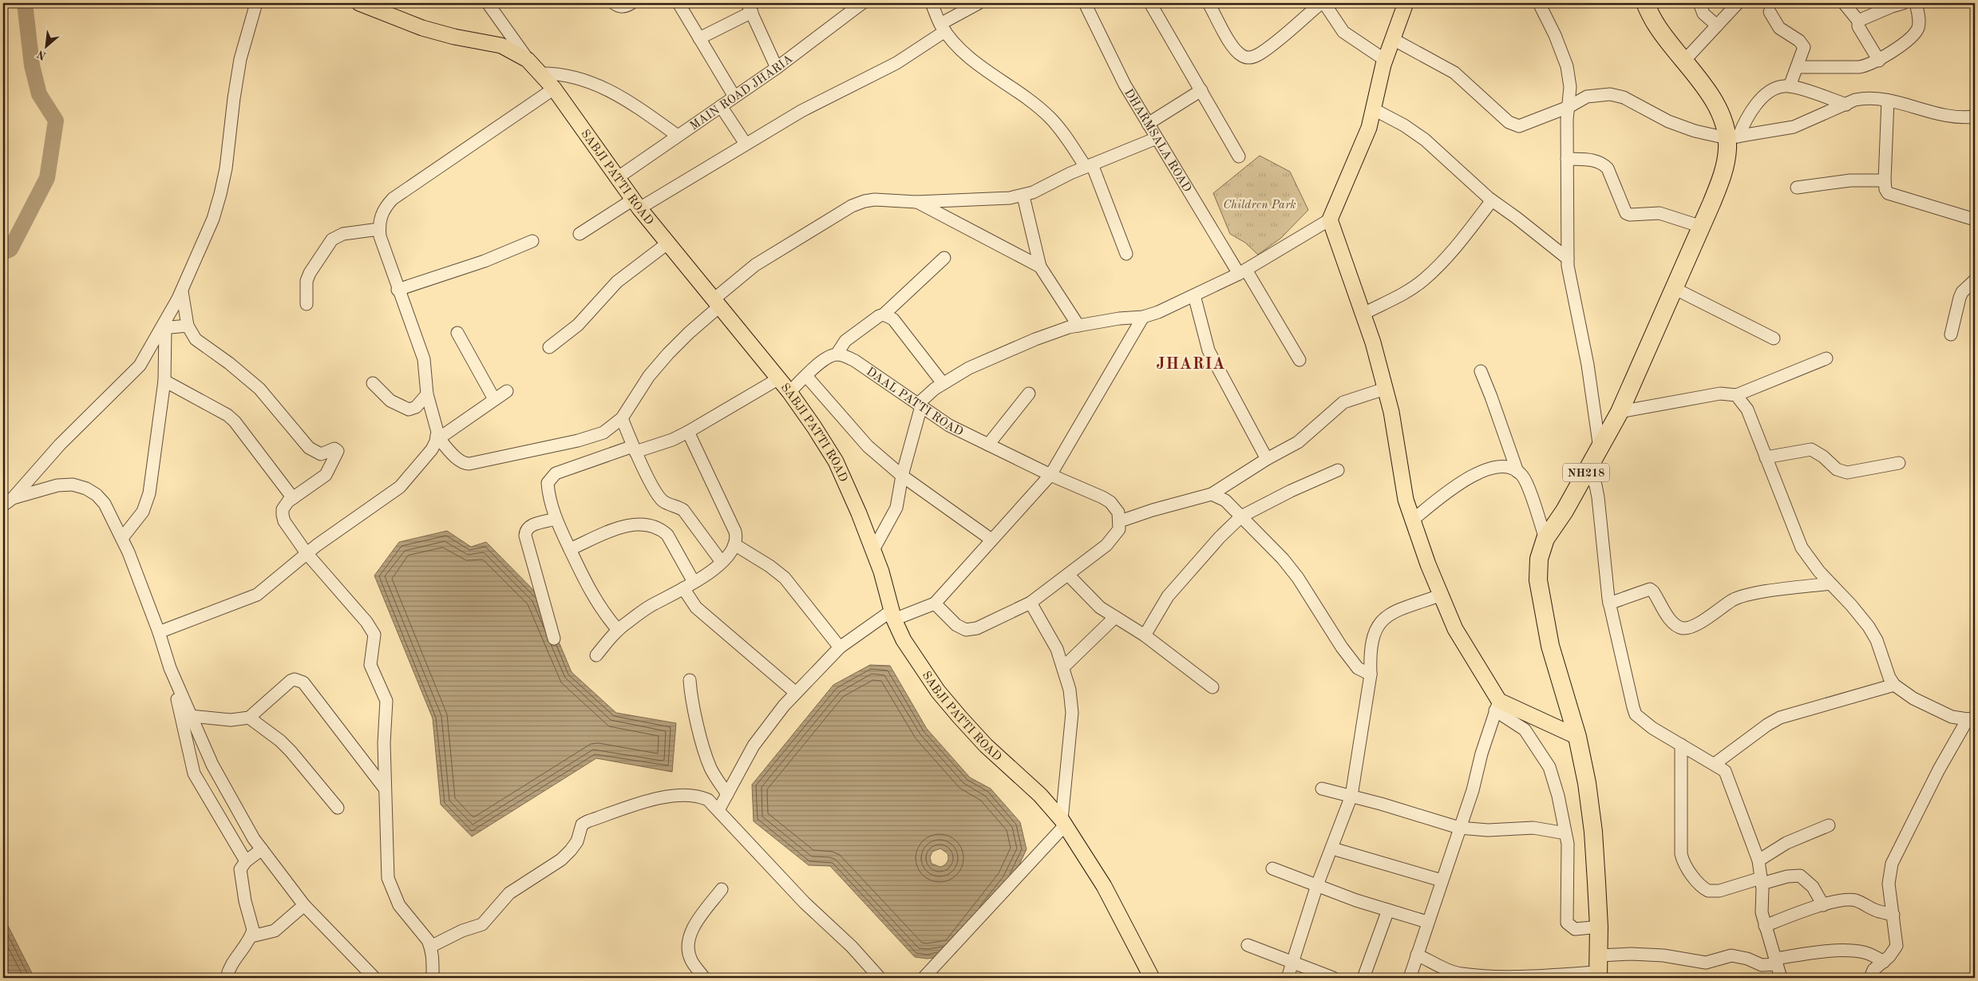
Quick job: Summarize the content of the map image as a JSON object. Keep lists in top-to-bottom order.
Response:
{
  "streets": {
    "highway": ["NH218"],
    "main road": ["SABJI PATTI ROAD"],
    "street": ["MAIN ROAD JHARIA", "DHARMSALA ROAD", "DAAL PATTI ROAD"]
  },
  "crossings": [
    ["MAIN ROAD JHARIA", "SABJI PATTI ROAD"]
  ],
  "districts": ["JHARIA"],
  "parks": ["Children Park"],
  "north": "bottom left"
}
